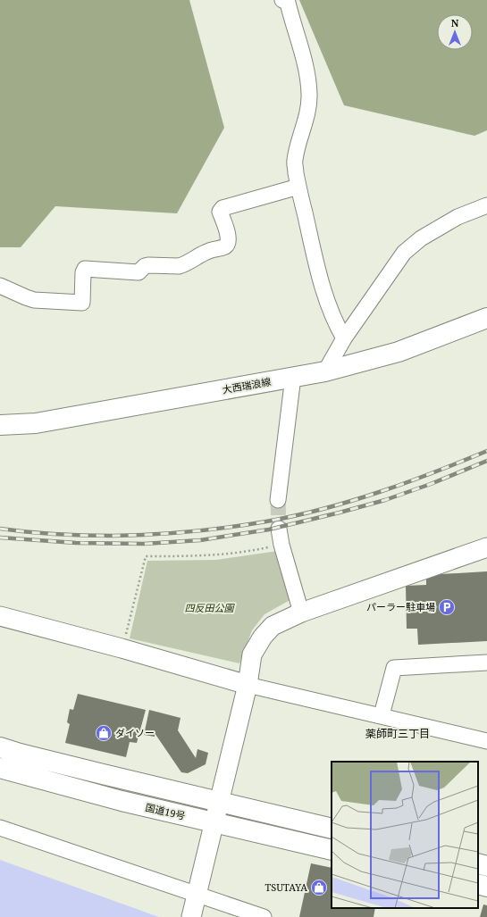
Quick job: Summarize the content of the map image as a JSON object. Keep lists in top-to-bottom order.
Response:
{
  "streets": {
    "main road": ["大西瑞浪線", "国道19号"]
  },
  "districts": ["薬師町三丁目"],
  "parks": ["四反田公園"],
  "places": {
    "parking": ["パーラー駐車場"],
    "shop": ["ダイソー", "TSUTAYA"]
  },
  "north": "top"
}
